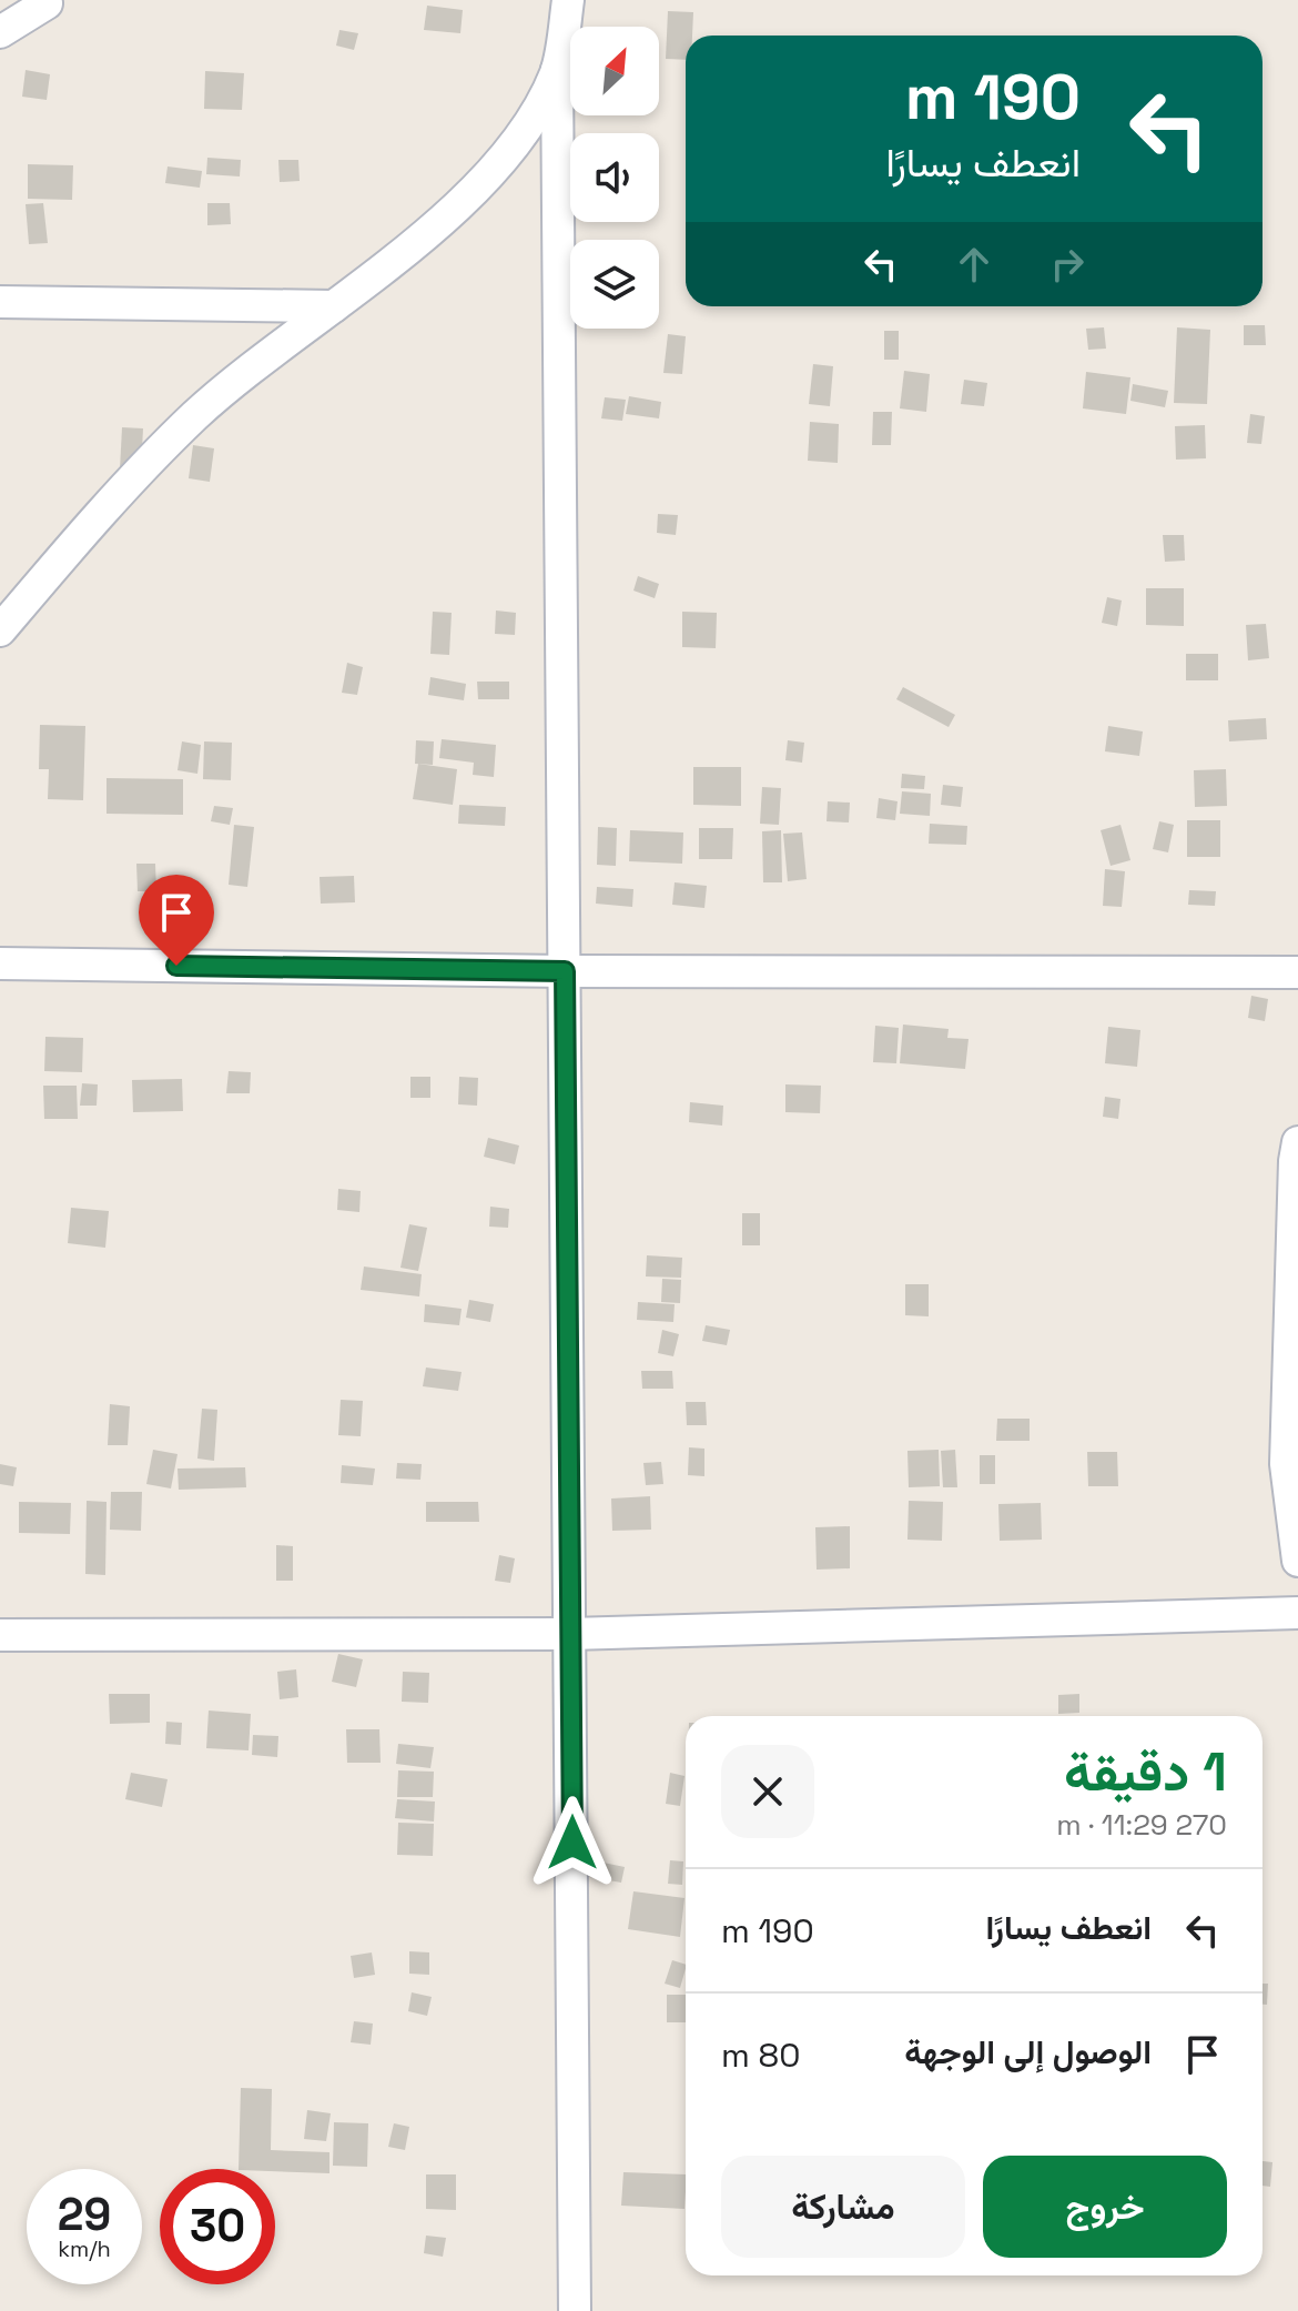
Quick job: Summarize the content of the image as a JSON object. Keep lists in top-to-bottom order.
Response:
{
  "north": "top right",
  "page": {
    "turn": ["190 m", "انعطف يسارًا"],
    "heading": ["1 دقيقة", "270 m · 11:29"],
    "list": [
      {
        "name": "انعطف يسارًا",
        "value": "190 m"
      },
      {
        "name": "الوصول إلى الوجهة",
        "value": "80 m"
      }
    ],
    "buttons": ["خروج", "مشاركة"],
    "speed": "29 km/h",
    "limit": "30"
  }
}
